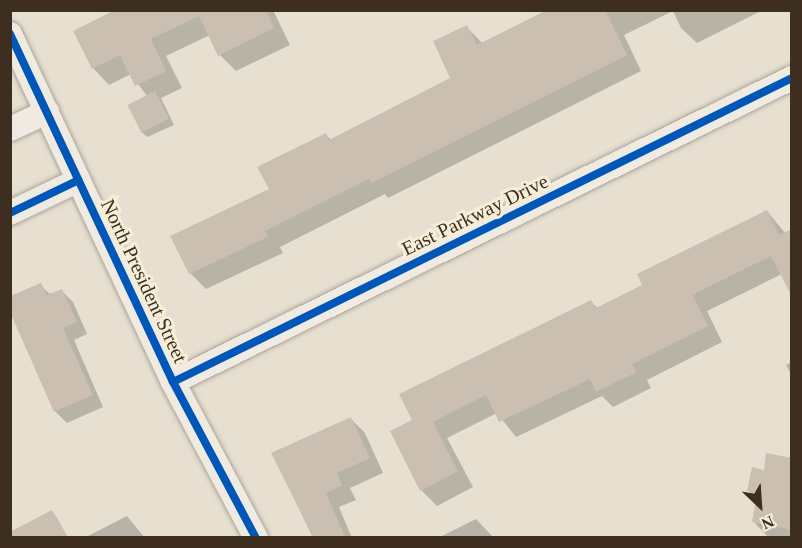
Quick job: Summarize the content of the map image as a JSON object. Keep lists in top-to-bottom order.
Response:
{
  "streets": {
    "street": ["East Parkway Drive", "North President Street"]
  },
  "crossings": [
    ["East Parkway Drive", "North President Street"]
  ],
  "north": "bottom right"
}
